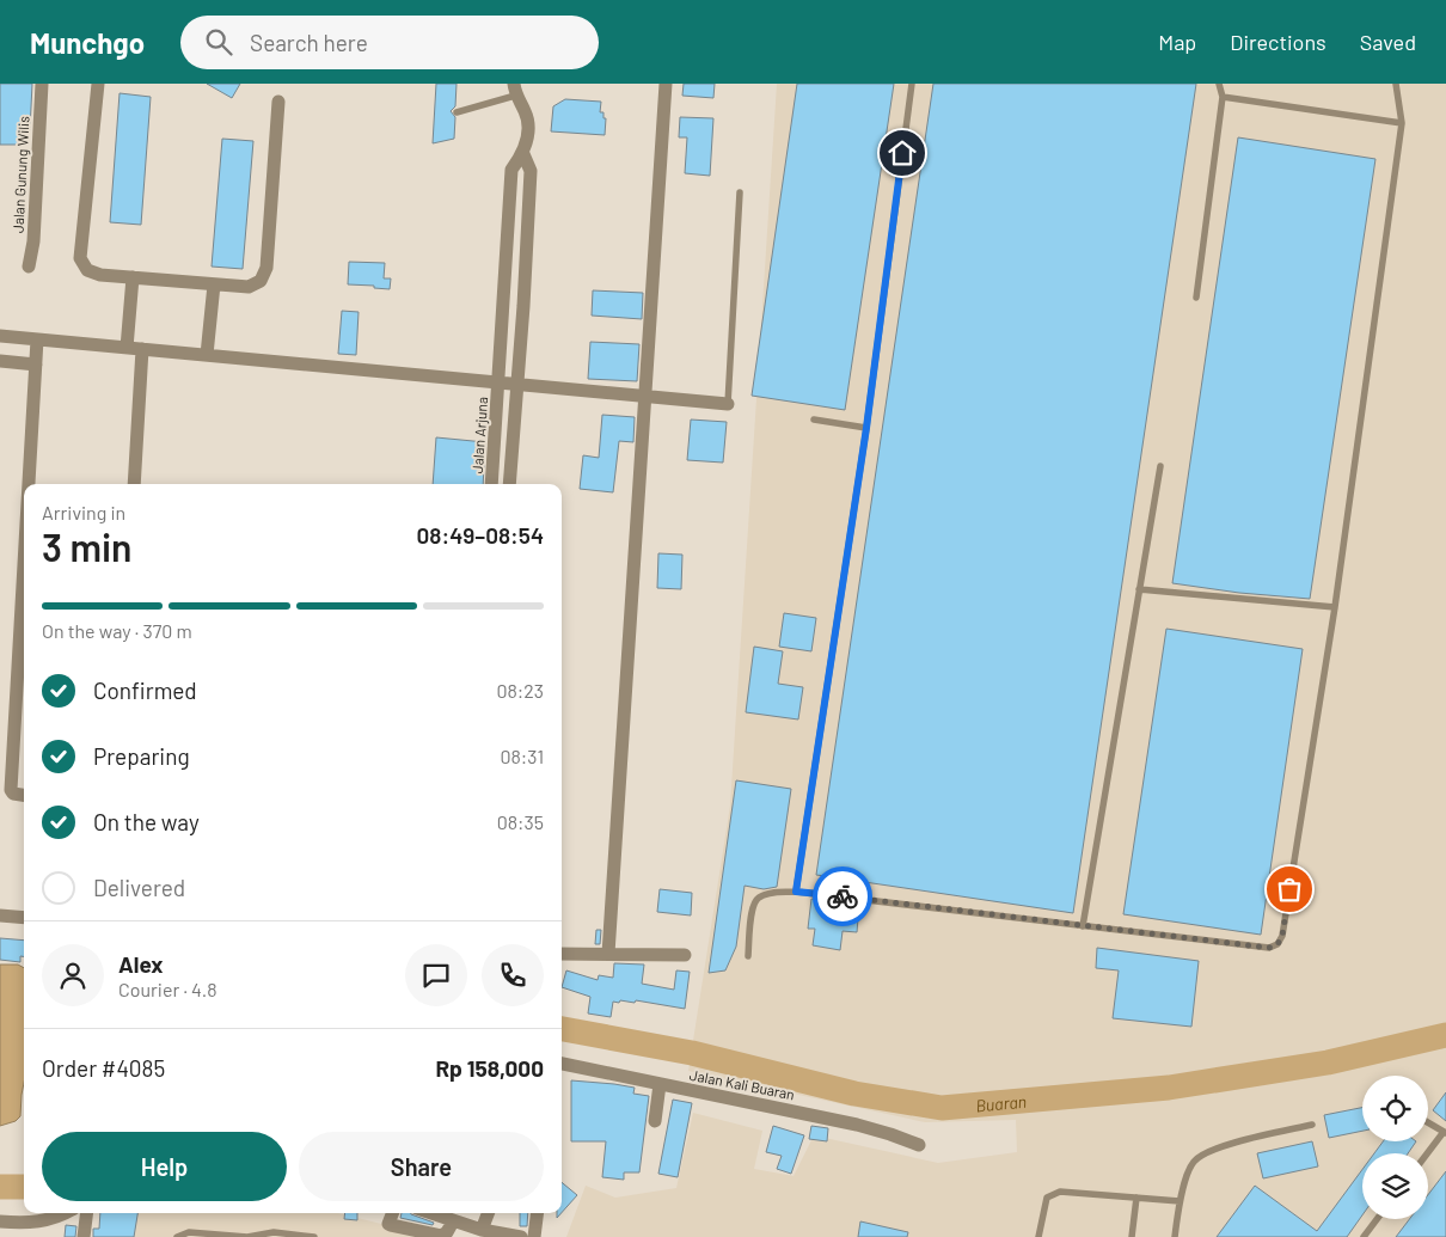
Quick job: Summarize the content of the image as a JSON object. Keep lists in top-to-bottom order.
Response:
{
  "streets": {
    "street": ["Jalan Gunung Wilis", "Jalan Arjuna", "Jalan Kali Buaran"]
  },
  "water": ["Buaran"],
  "page": {
    "header": "Munchgo",
    "search": "Search here",
    "nav": ["Map", "Directions", "Saved"],
    "heading": ["3 min", "Arriving in", "08:49–08:54"],
    "panel": [
      "Alex",
      "Courier · 4.8",
      "Order #4085",
      "Rp 158,000"
    ],
    "bar": "On the way · 370 m",
    "list": [
      ["Confirmed", "08:23"],
      ["Preparing", "08:31"],
      ["On the way", "08:35"],
      "Delivered"
    ],
    "buttons": ["Help", "Share"]
  }
}
